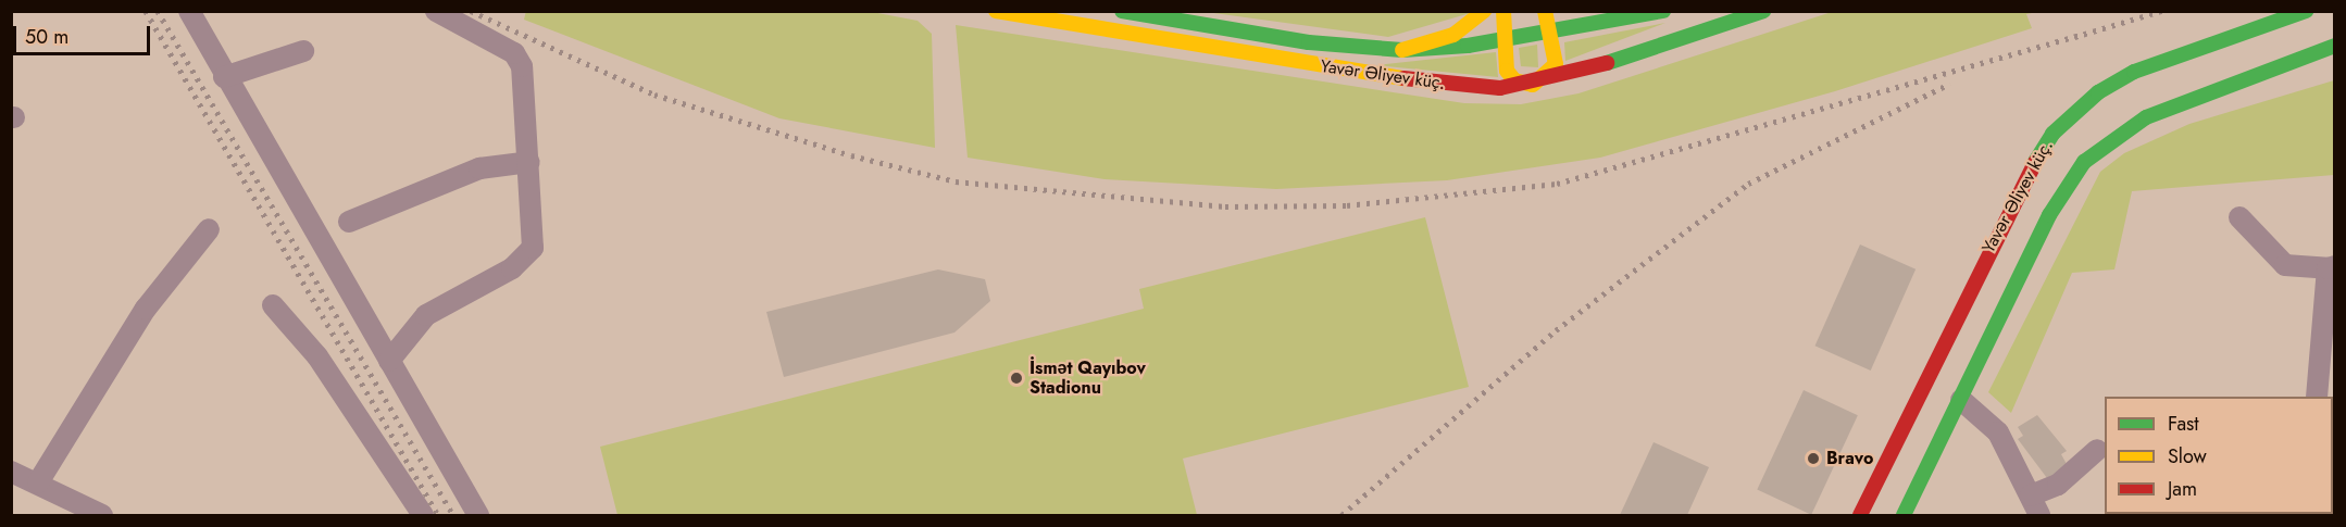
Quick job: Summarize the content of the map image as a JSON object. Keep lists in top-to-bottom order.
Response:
{
  "streets": {
    "main road": ["Yavər Əliyev küç."]
  },
  "places": ["İsmət Qayıbov Stadionu", "Bravo"],
  "legend": ["Fast", "Slow", "Jam"],
  "scale_bar": "50 m"
}
